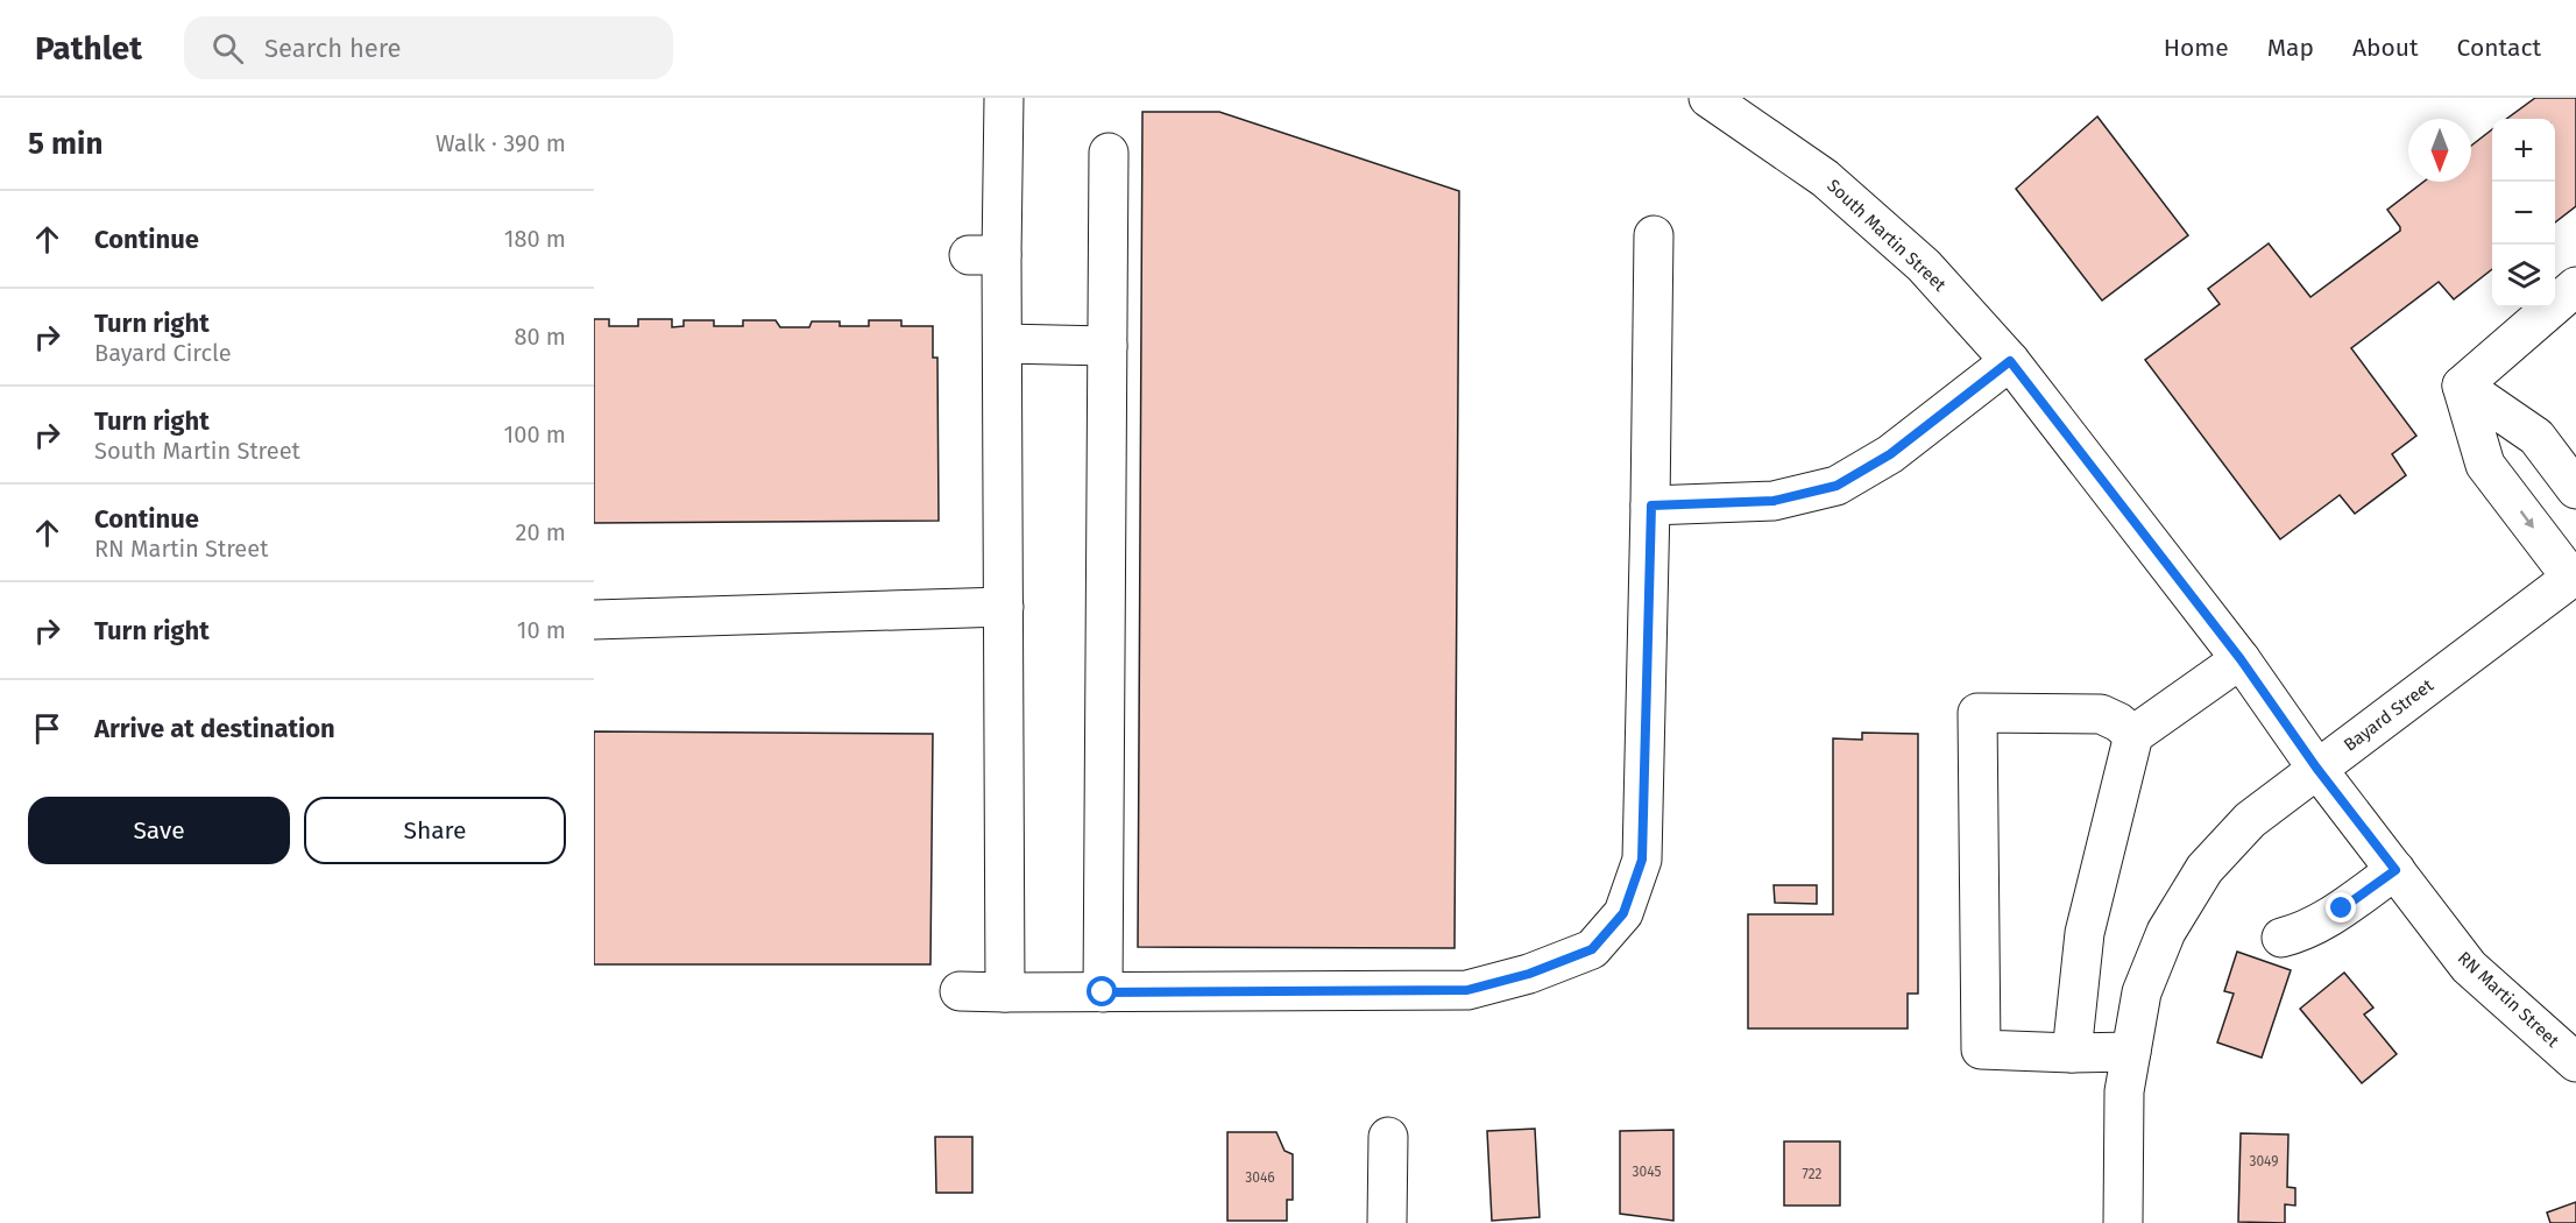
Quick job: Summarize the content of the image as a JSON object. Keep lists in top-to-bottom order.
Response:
{
  "streets": {
    "street": ["South Martin Street", "Bayard Street", "RN Martin Street"]
  },
  "crossings": [
    ["South Martin Street", "Bayard Street"],
    ["South Martin Street", "RN Martin Street"],
    ["Bayard Street", "RN Martin Street"]
  ],
  "house_numbers": [
    "3049",
    "3045",
    "722",
    "3046"
  ],
  "north": "bottom",
  "page": {
    "header": "Pathlet",
    "search": "Search here",
    "nav": [
      "Home",
      "Map",
      "About",
      "Contact"
    ],
    "heading": ["5 min", "Walk · 390 m"],
    "map_buttons": ["+", "−"],
    "list": [
      ["Continue", "180 m"],
      ["Turn right", "Bayard Circle", "80 m"],
      ["Turn right", "South Martin Street", "100 m"],
      ["Continue", "RN Martin Street", "20 m"],
      ["Turn right", "10 m"],
      "Arrive at destination"
    ],
    "buttons": ["Save", "Share"]
  }
}
